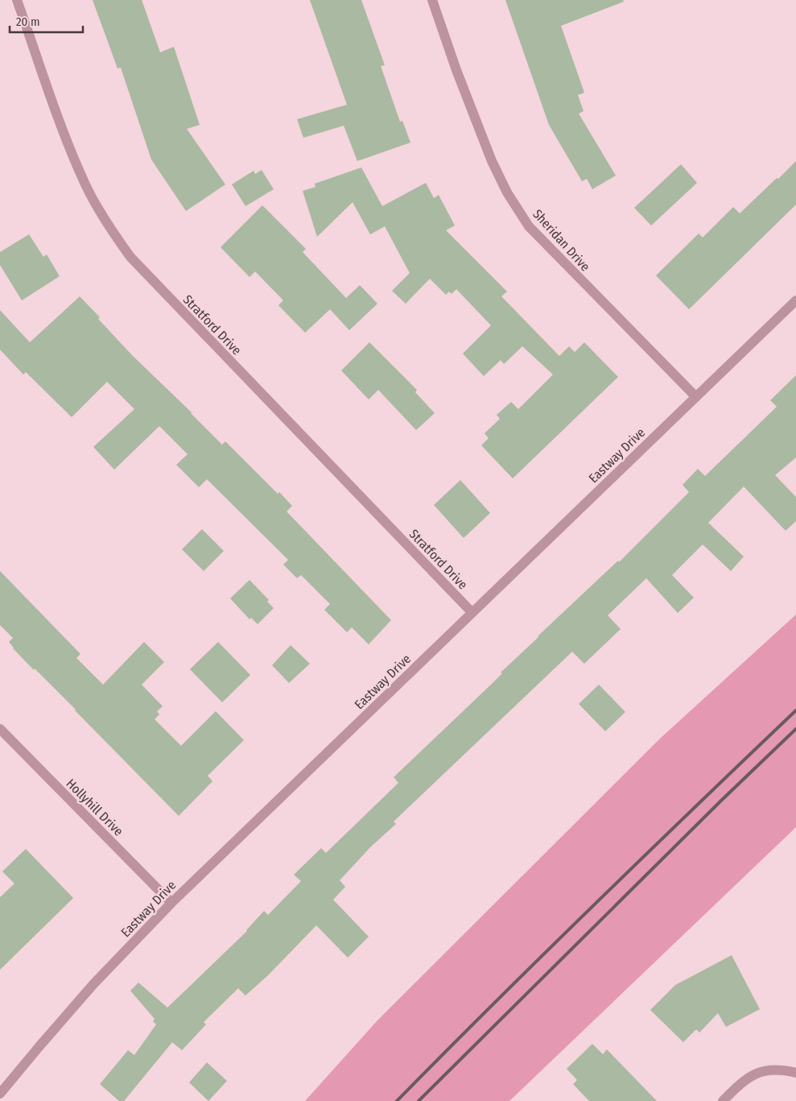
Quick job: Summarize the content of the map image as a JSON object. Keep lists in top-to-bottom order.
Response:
{
  "streets": {
    "street": [
      "Sheridan Drive",
      "Stratford Drive",
      "Eastway Drive",
      "Hollyhill Drive"
    ]
  },
  "crossings": [
    ["Sheridan Drive", "Eastway Drive"],
    ["Stratford Drive", "Eastway Drive"],
    ["Eastway Drive", "Hollyhill Drive"]
  ],
  "scale_bar": "20 m"
}
